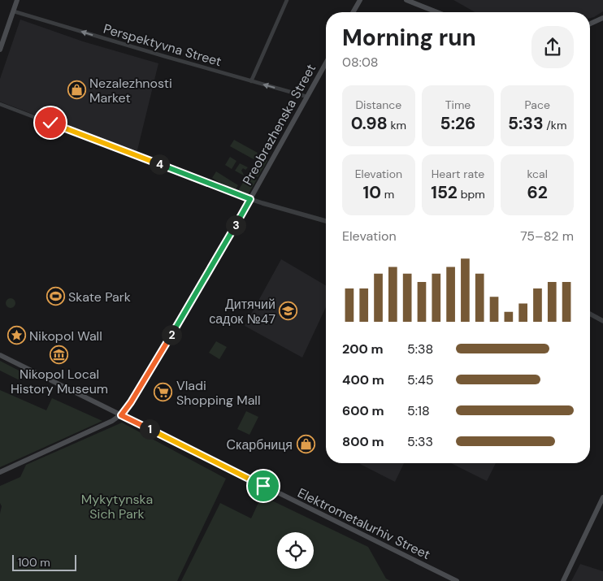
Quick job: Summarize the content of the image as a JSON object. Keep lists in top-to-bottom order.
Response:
{
  "streets": {
    "main road": ["Preobrazhenska Street", "Elektrometalurhiv Street"],
    "street": ["Perspektyvna Street"]
  },
  "crossings": [
    ["Perspektyvna Street", "Preobrazhenska Street"],
    ["Preobrazhenska Street", "Elektrometalurhiv Street"]
  ],
  "one_way": ["Perspektyvna Street"],
  "parks": ["Mykytynska Sich Park"],
  "places": {
    "shop": ["Nezalezhnosti Market", "Скарбниця"],
    "sports": ["Skate Park"],
    "school or university": ["Дитячий садок №47"],
    "place": ["Nikopol Wall"],
    "museum": ["Nikopol Local History Museum"],
    "supermarket": ["Vladi Shopping Mall"]
  },
  "scale_bar": "100 m",
  "page": {
    "heading": ["Morning run", "08:08"],
    "stats": [
      ["Distance", "0.98 km"],
      ["Time", "5:26"],
      ["Pace", "5:33 /km"],
      ["Elevation", "10 m"],
      ["Heart rate", "152 bpm"],
      ["kcal", "62"]
    ],
    "pins": [
      "4",
      "3",
      "2",
      "1"
    ],
    "chart": ["Elevation", "75–82 m"],
    "list": [
      {
        "name": "200 m",
        "note": "5:38"
      },
      {
        "name": "400 m",
        "note": "5:45"
      },
      {
        "name": "600 m",
        "note": "5:18"
      },
      {
        "name": "800 m",
        "note": "5:33"
      }
    ],
    "scale": "100 m"
  }
}
